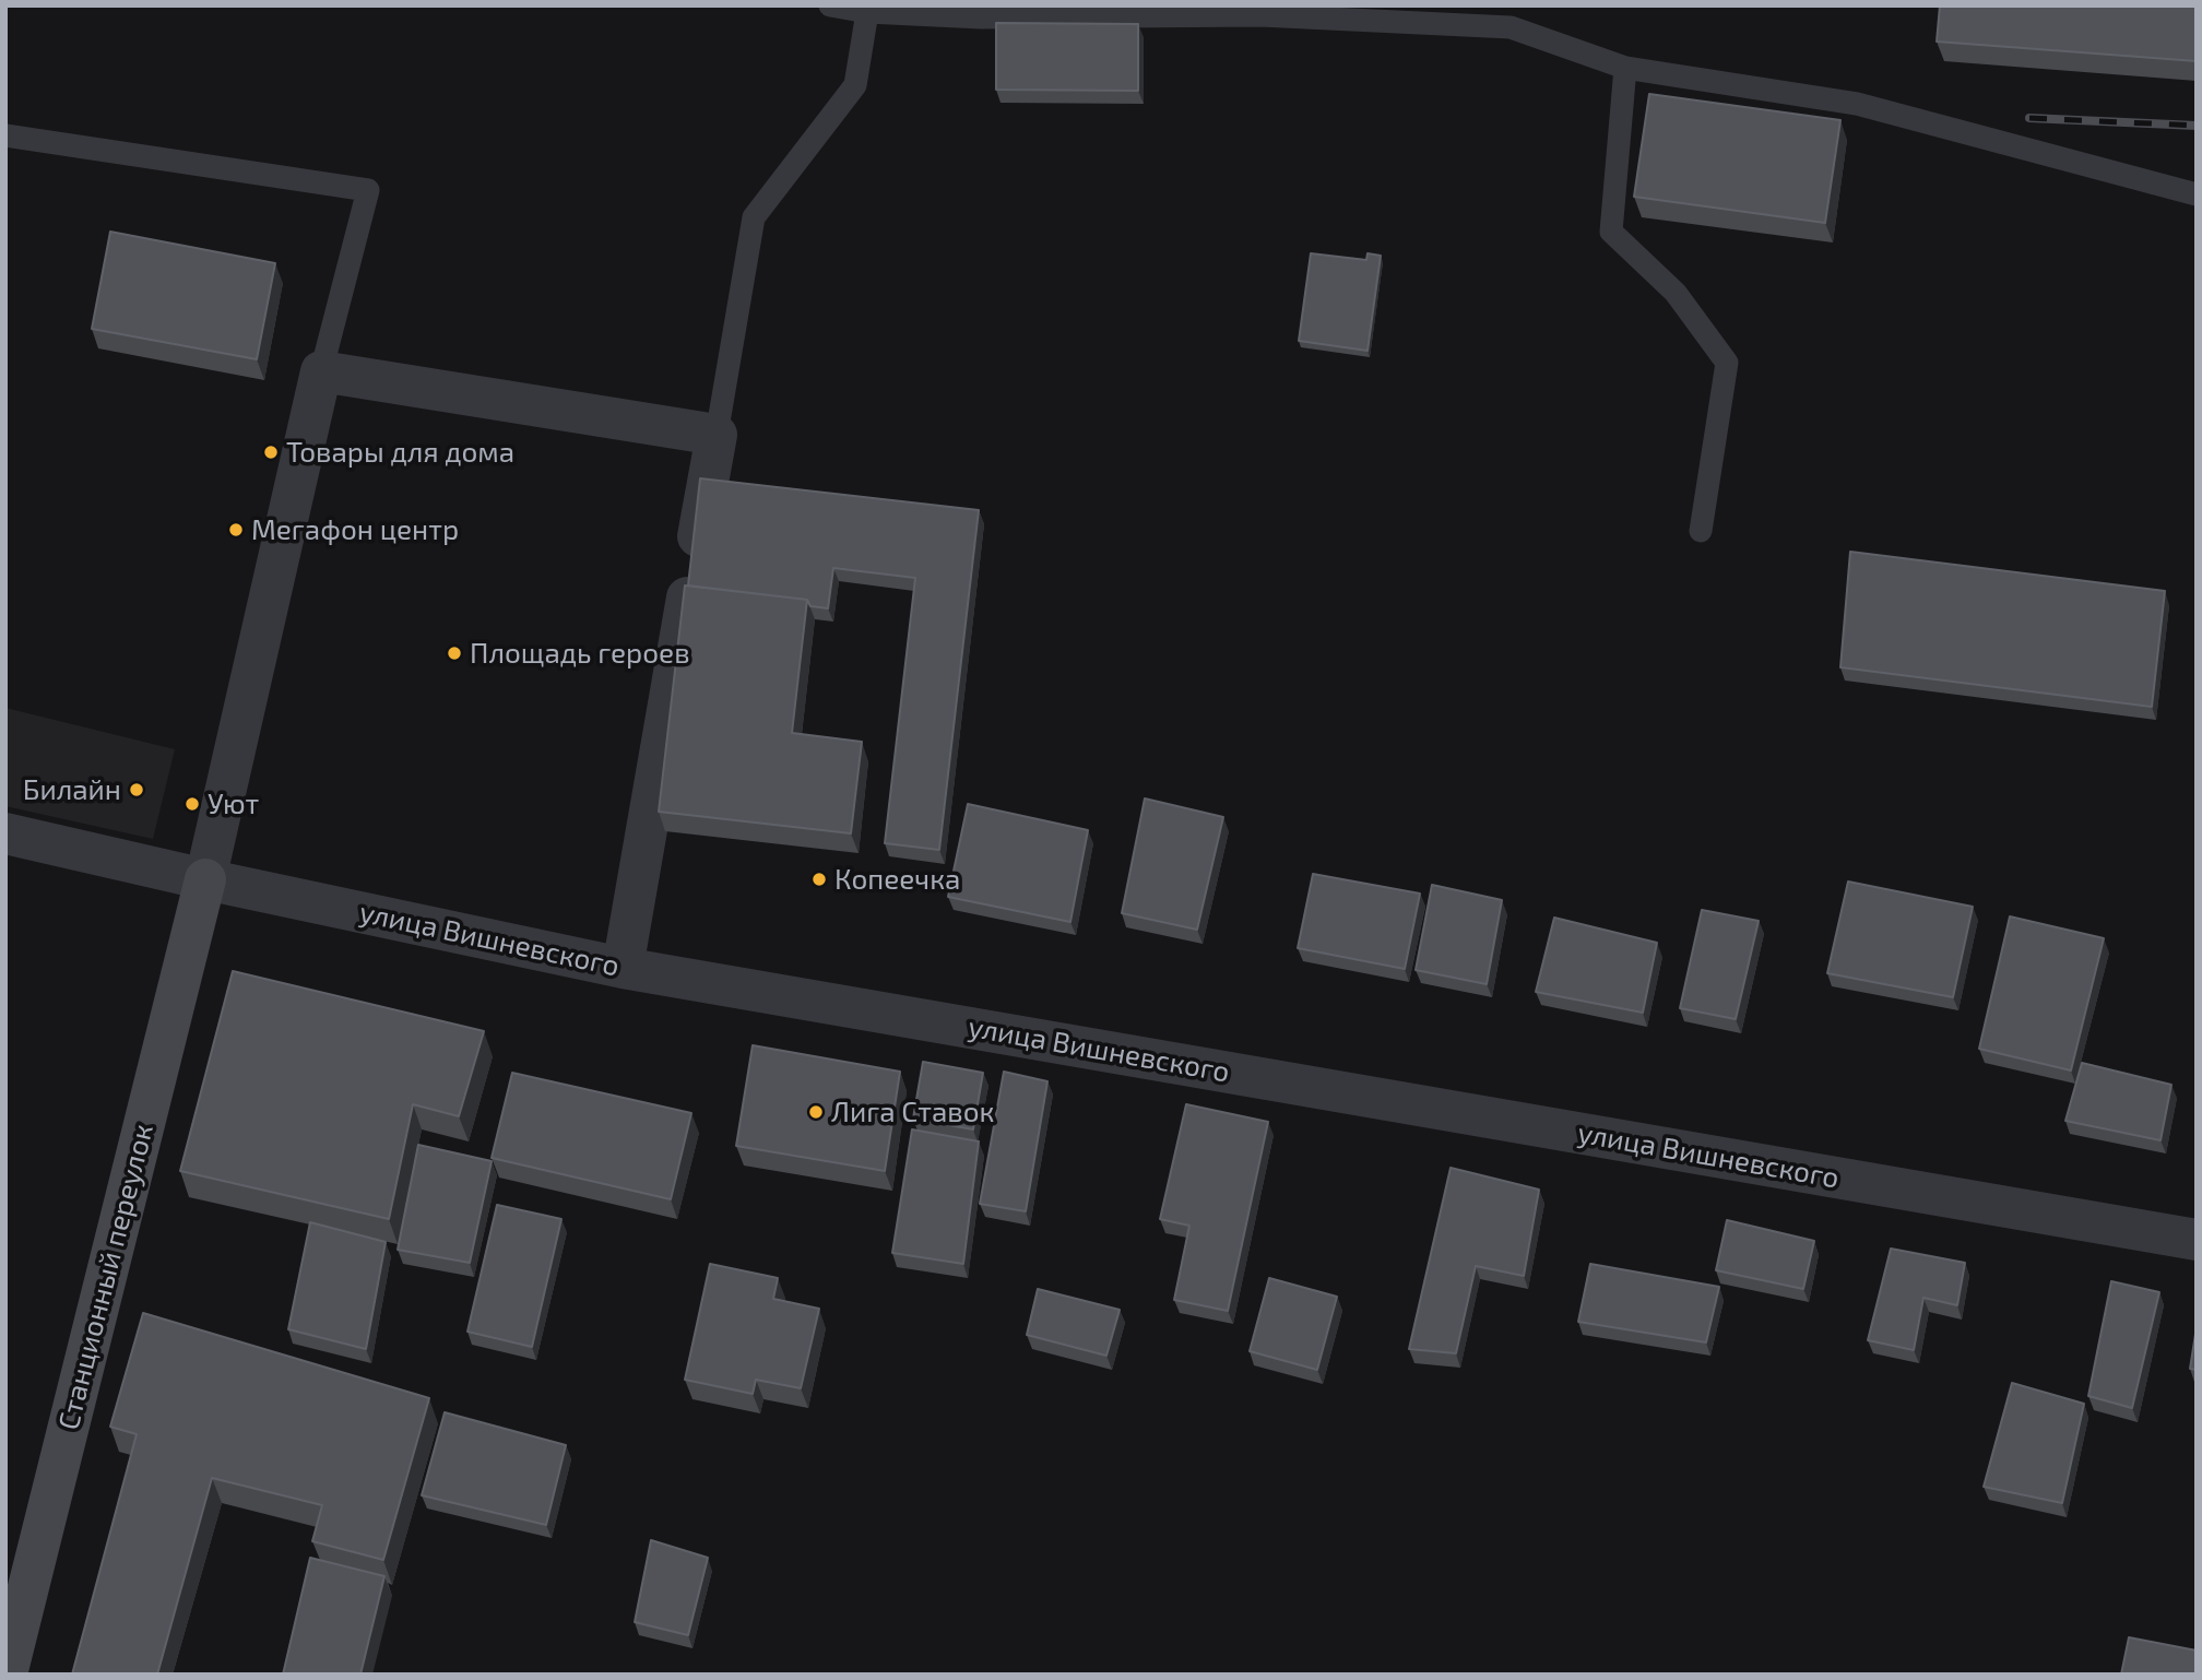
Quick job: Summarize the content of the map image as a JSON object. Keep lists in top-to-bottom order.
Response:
{
  "streets": {
    "street": ["улица Вишневского", "Станционный переулок"]
  },
  "crossings": [
    ["улица Вишневского", "Станционный переулок"]
  ],
  "places": [
    "Товары для дома",
    "Мегафон центр",
    "Площадь героев",
    "Билайн",
    "Уют",
    "Копеечка",
    "Лига Ставок"
  ]
}
